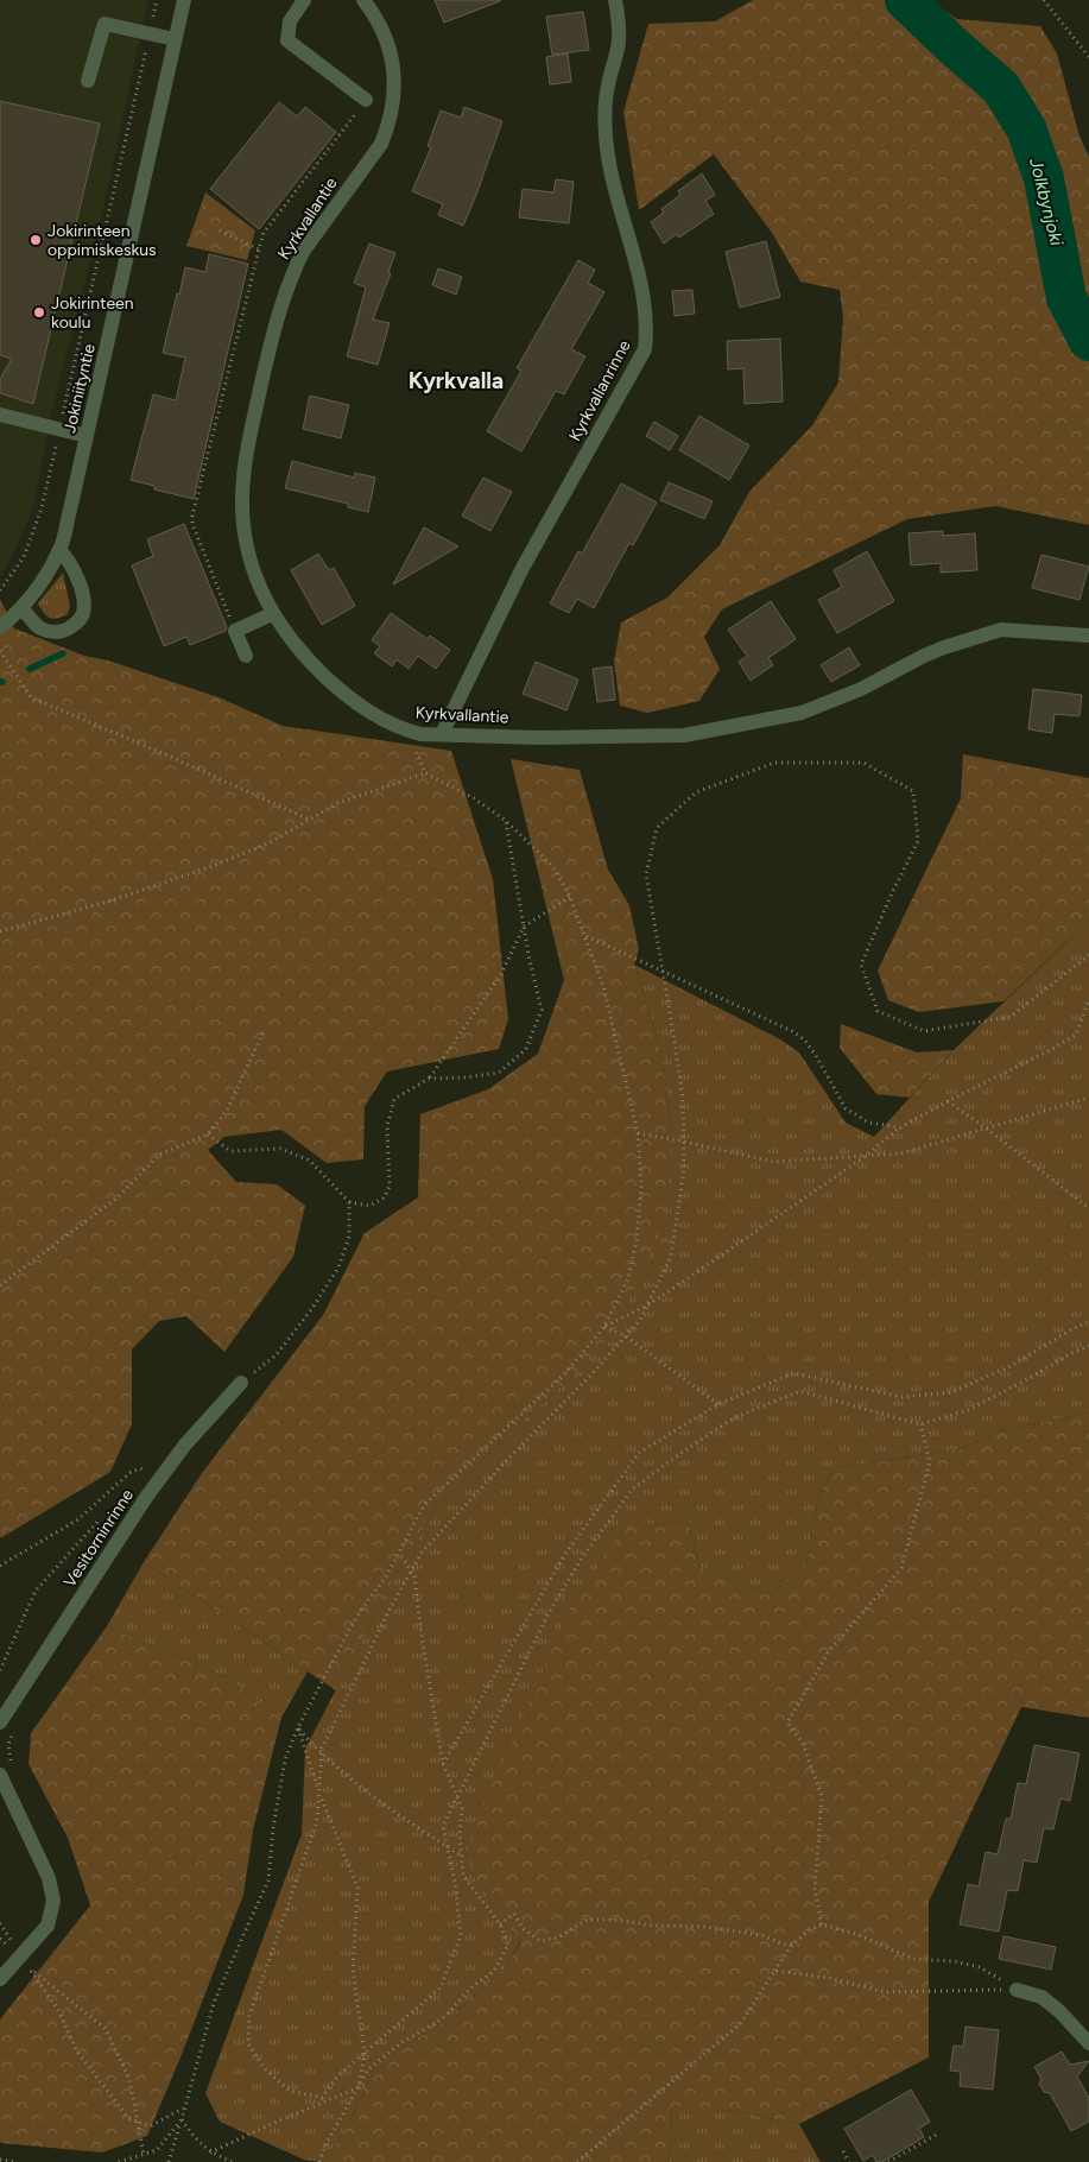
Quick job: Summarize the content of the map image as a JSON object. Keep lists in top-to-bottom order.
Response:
{
  "streets": {
    "street": [
      "Kyrkvallantie",
      "Jokiniityntie",
      "Kyrkvallanrinne",
      "Vesitorninrinne"
    ]
  },
  "crossings": [
    ["Kyrkvallantie", "Kyrkvallanrinne"]
  ],
  "districts": ["Kyrkvalla"],
  "water": ["Jolkbynjoki"],
  "places": ["Jokirinteen oppimiskeskus", "Jokirinteen koulu"]
}
